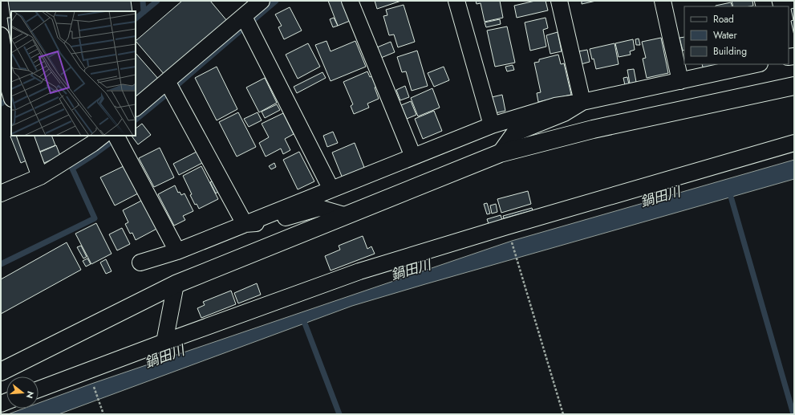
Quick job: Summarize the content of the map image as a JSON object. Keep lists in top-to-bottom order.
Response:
{
  "water": ["鍋田川"],
  "legend": ["Road", "Water", "Building"],
  "north": "right"
}
